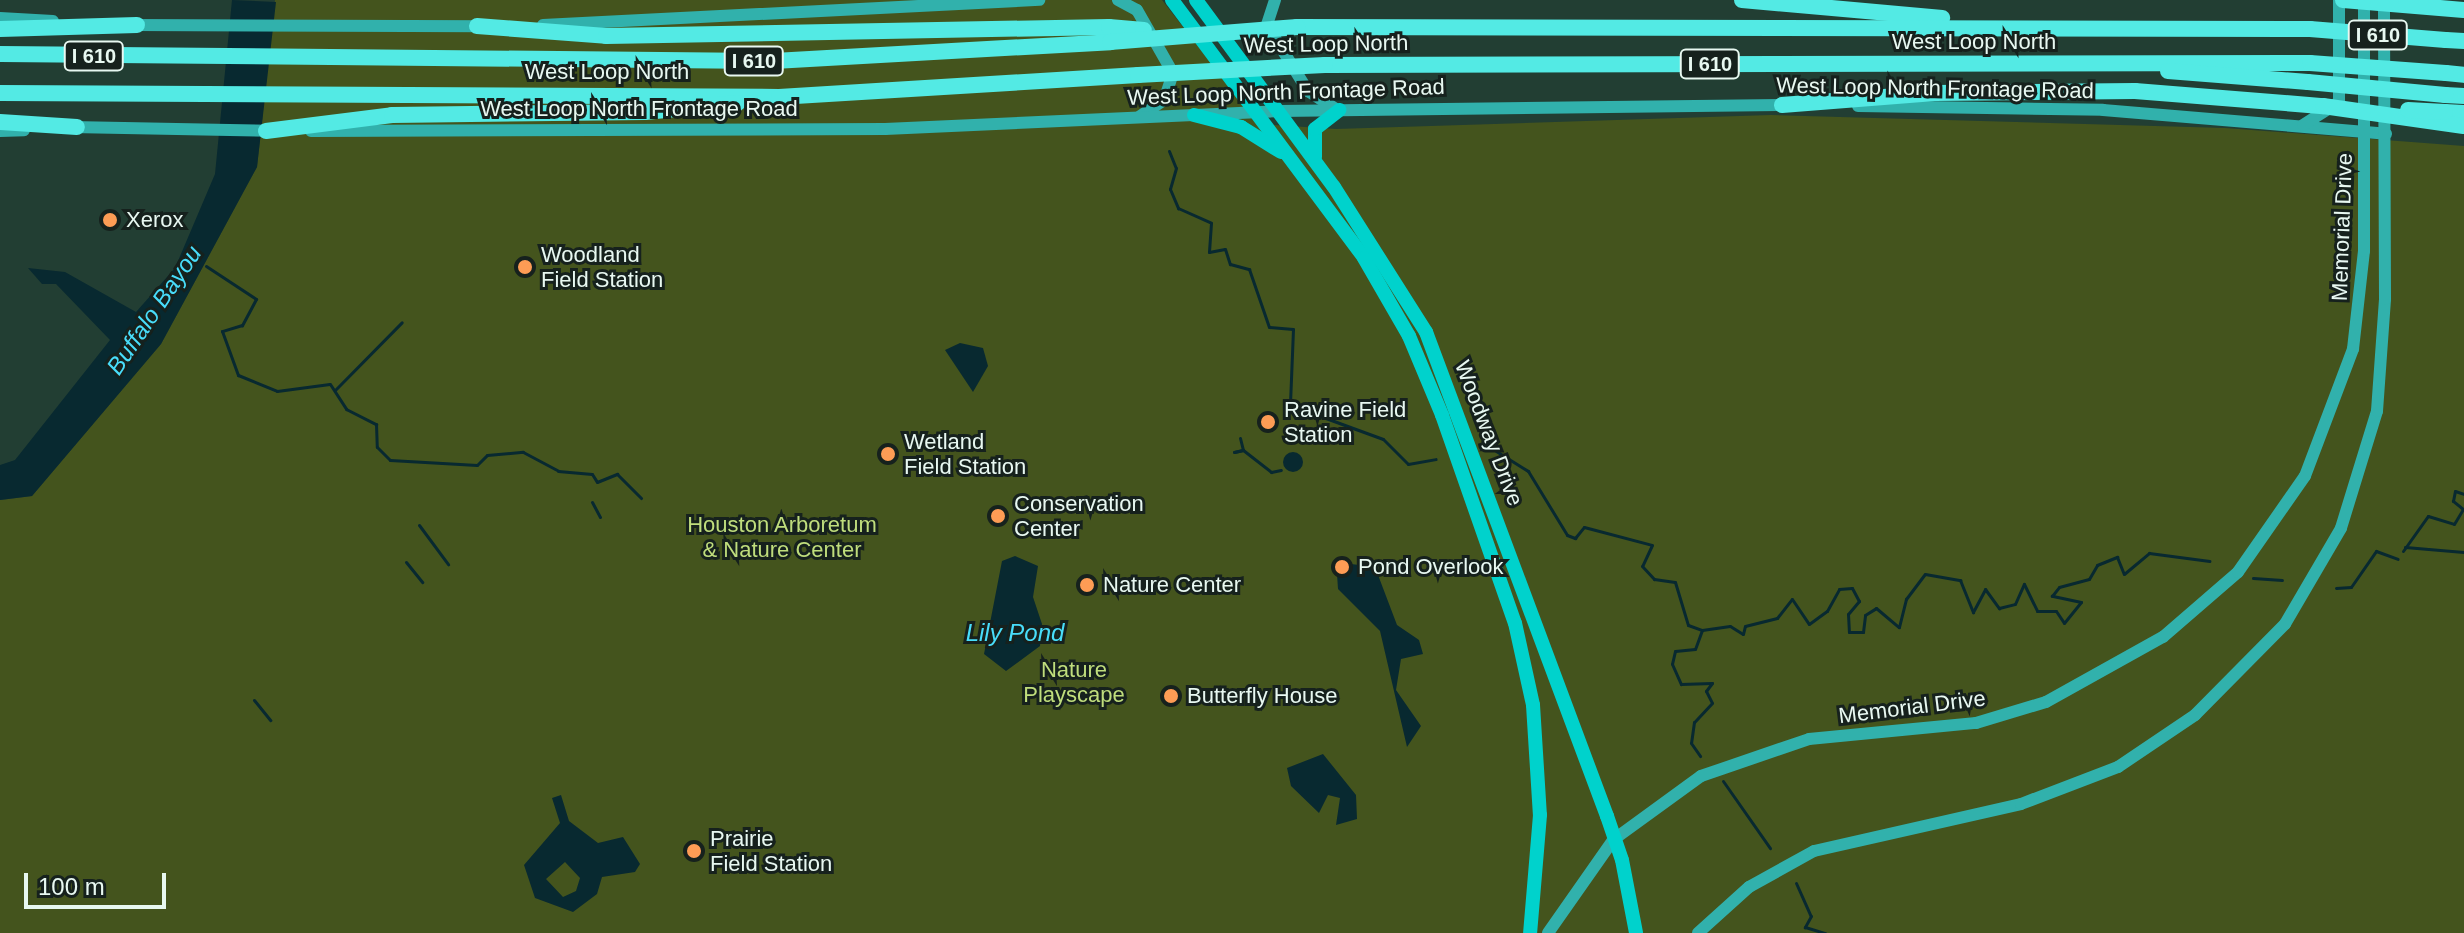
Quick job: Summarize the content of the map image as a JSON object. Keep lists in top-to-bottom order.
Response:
{
  "streets": {
    "highway": ["I 610", "West Loop North"],
    "main road": ["West Loop North Frontage Road", "Memorial Drive", "Woodway Drive"]
  },
  "crossings": [
    ["West Loop North Frontage Road", "Memorial Drive"],
    ["West Loop North Frontage Road", "Woodway Drive"]
  ],
  "water": ["Buffalo Bayou", "Lily Pond"],
  "parks": ["Houston Arboretum & Nature Center", "Nature Playscape"],
  "places": [
    "Xerox",
    "Woodland Field Station",
    "Ravine Field Station",
    "Wetland Field Station",
    "Conservation Center",
    "Pond Overlook",
    "Nature Center",
    "Butterfly House",
    "Prairie Field Station"
  ],
  "scale_bar": "100 m"
}
